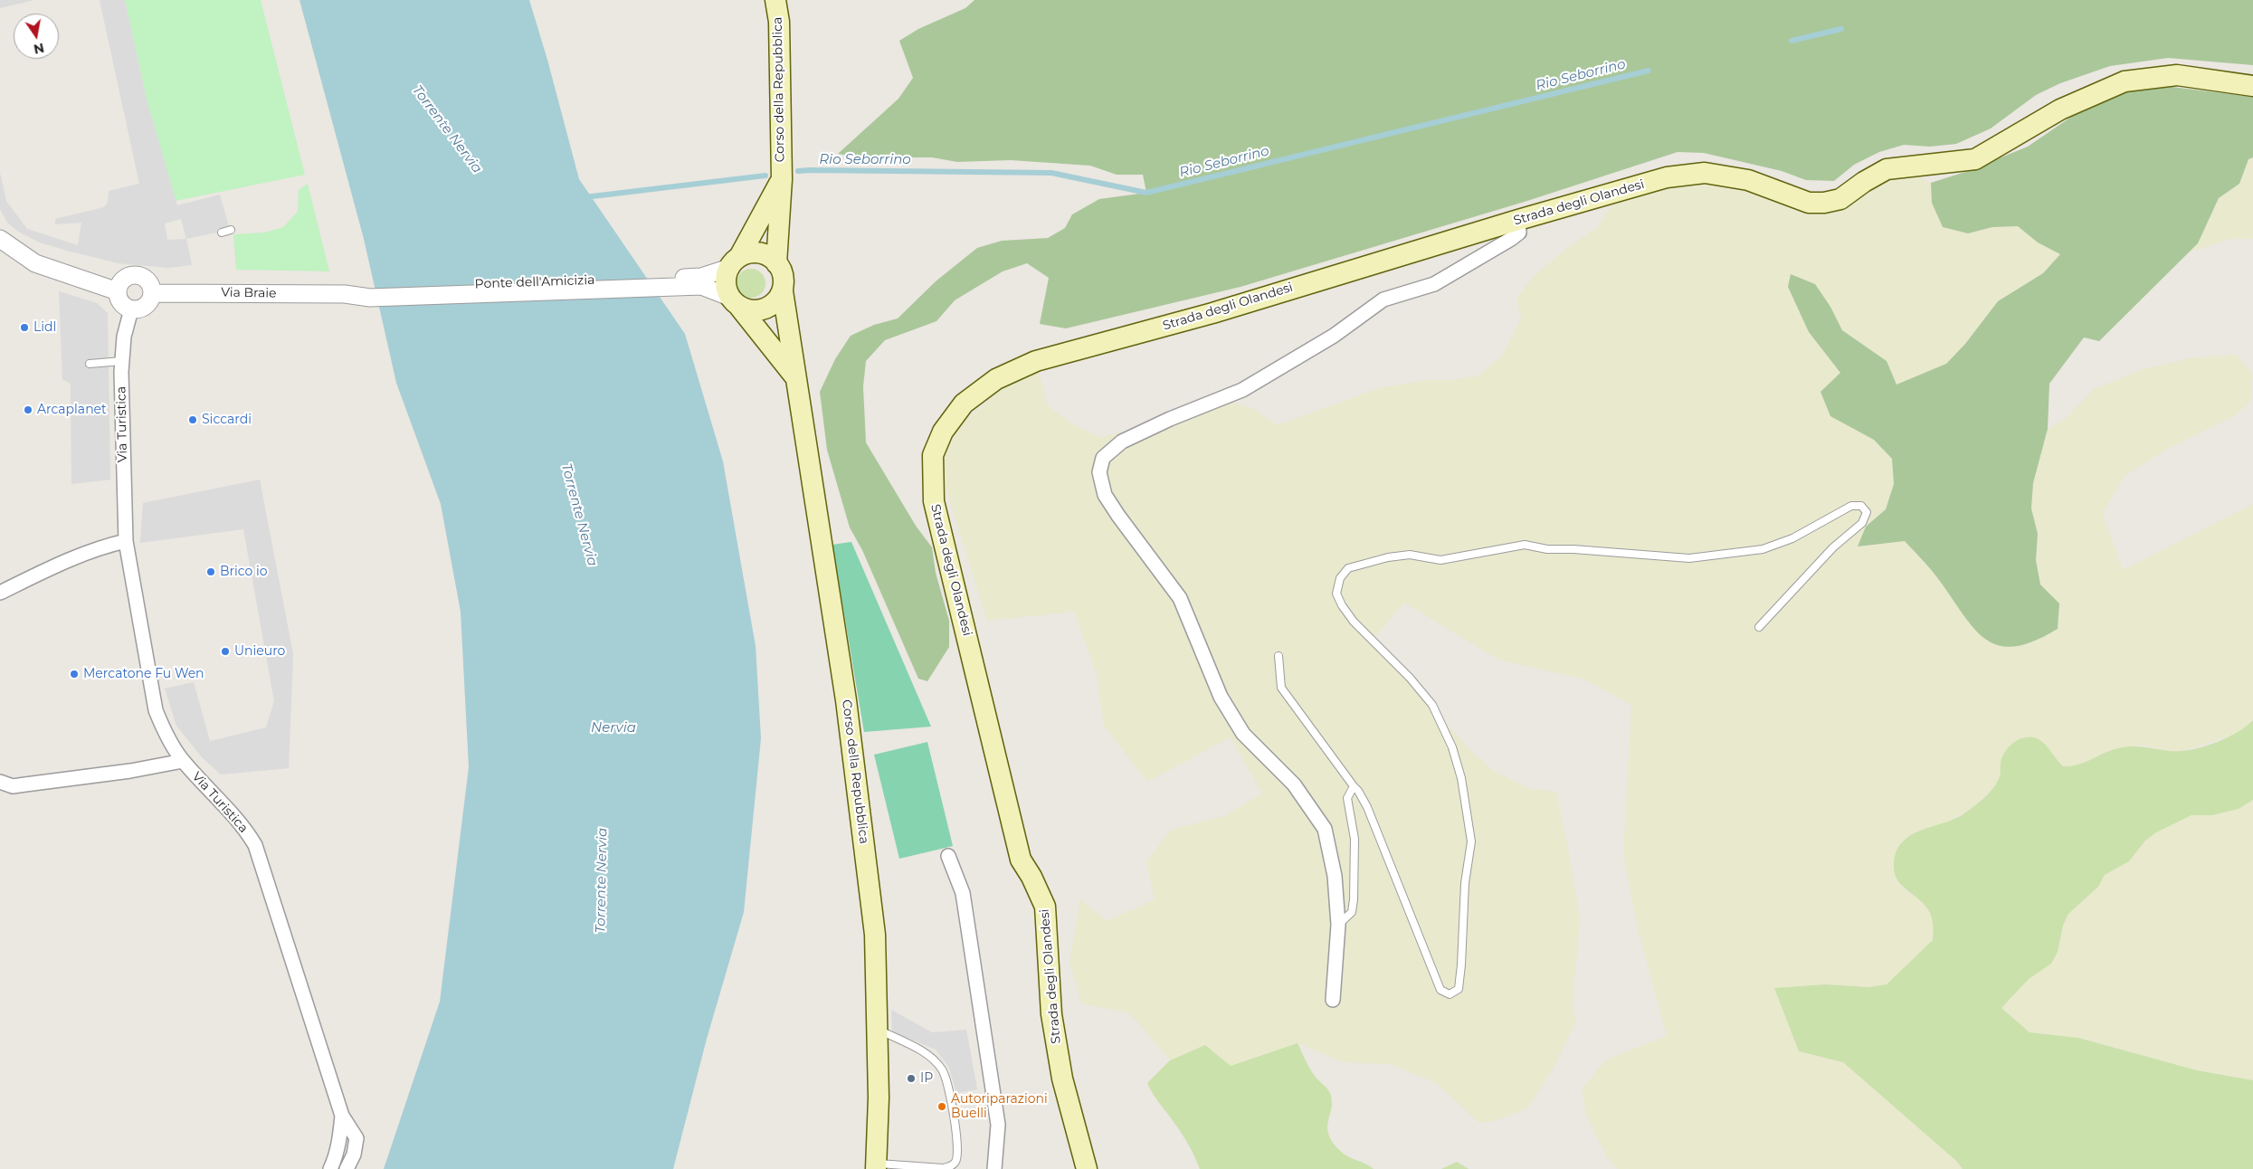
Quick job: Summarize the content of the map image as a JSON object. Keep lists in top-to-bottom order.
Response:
{
  "streets": {
    "main road": ["Corso della Repubblica", "Strada degli Olandesi"],
    "street": ["Ponte dell'Amicizia", "Via Braie", "Via Turistica"]
  },
  "crossings": [
    ["Ponte dell'Amicizia", "Via Braie"],
    ["Via Braie", "Via Turistica"]
  ],
  "water": ["Rio Seborrino", "Torrente Nervia", "Nervia"],
  "places": [
    "Lidl",
    "Arcaplanet",
    "Siccardi",
    "Brico io",
    "Unieuro",
    "Mercatone Fu Wen",
    "IP",
    "Autoriparazioni Buelli"
  ],
  "north": "bottom"
}
